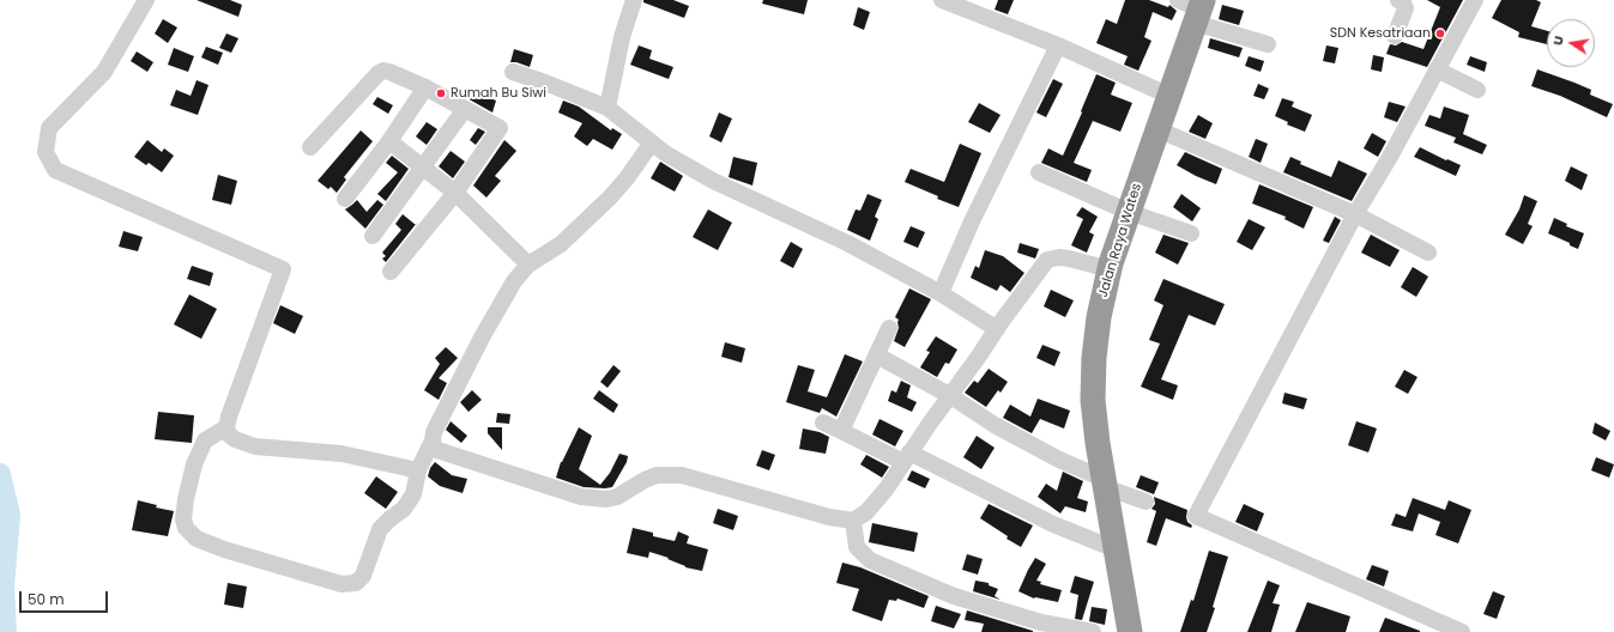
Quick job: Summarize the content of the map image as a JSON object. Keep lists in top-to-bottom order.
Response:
{
  "streets": {
    "highway": ["Jalan Raya Wates"]
  },
  "places": ["SDN Kesatriaan", "Rumah Bu Siwi"],
  "scale_bar": "50 m",
  "north": "left"
}
